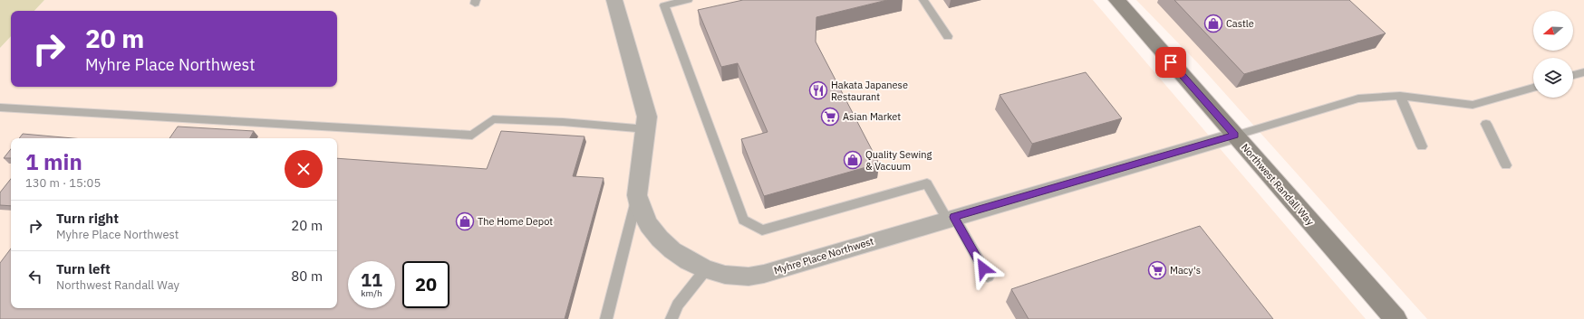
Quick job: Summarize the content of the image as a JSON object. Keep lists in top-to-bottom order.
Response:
{
  "streets": {
    "street": ["Northwest Randall Way", "Myhre Place Northwest"]
  },
  "crossings": [
    ["Northwest Randall Way", "Myhre Place Northwest"]
  ],
  "places": {
    "shop": ["Castle", "Quality Sewing & Vacuum", "The Home Depot"],
    "restaurant": ["Hakata Japanese Restaurant"],
    "supermarket": ["Asian Market", "Macy's"]
  },
  "north": "left",
  "page": {
    "turn": ["20 m", "Myhre Place Northwest"],
    "heading": ["1 min", "130 m · 15:05"],
    "list": [
      {
        "name": "Turn right",
        "note": "Myhre Place Northwest",
        "value": "20 m"
      },
      {
        "name": "Turn left",
        "note": "Northwest Randall Way",
        "value": "80 m"
      }
    ],
    "speed": "11 km/h",
    "limit": "20"
  }
}
